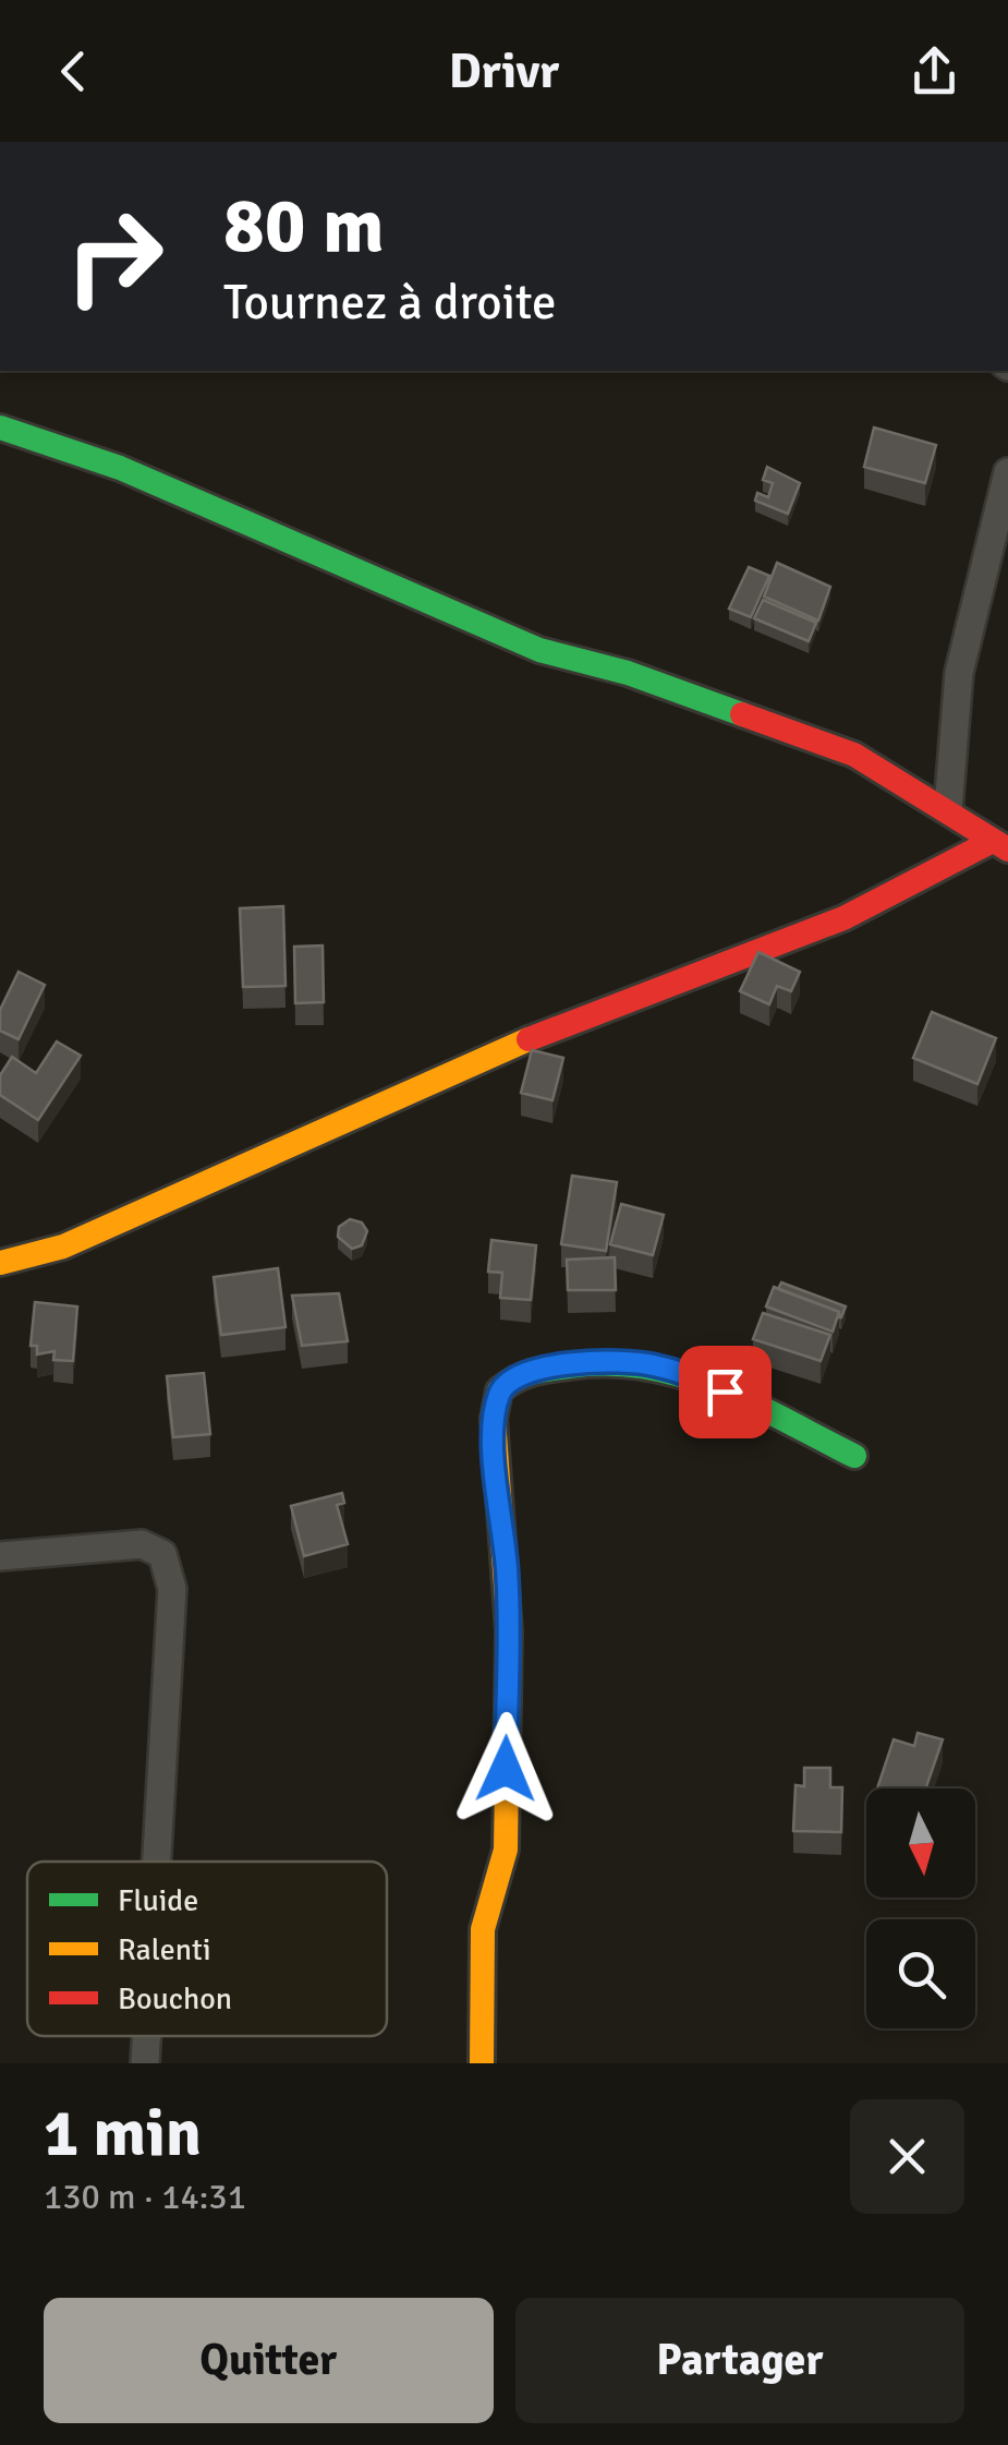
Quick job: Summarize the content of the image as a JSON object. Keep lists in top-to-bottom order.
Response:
{
  "legend": ["Fluide", "Ralenti", "Bouchon"],
  "north": "bottom",
  "page": {
    "header": "Drivr",
    "turn": ["80 m", "Tournez à droite"],
    "heading": ["1 min", "130 m · 14:31"],
    "buttons": ["Quitter", "Partager"]
  }
}
